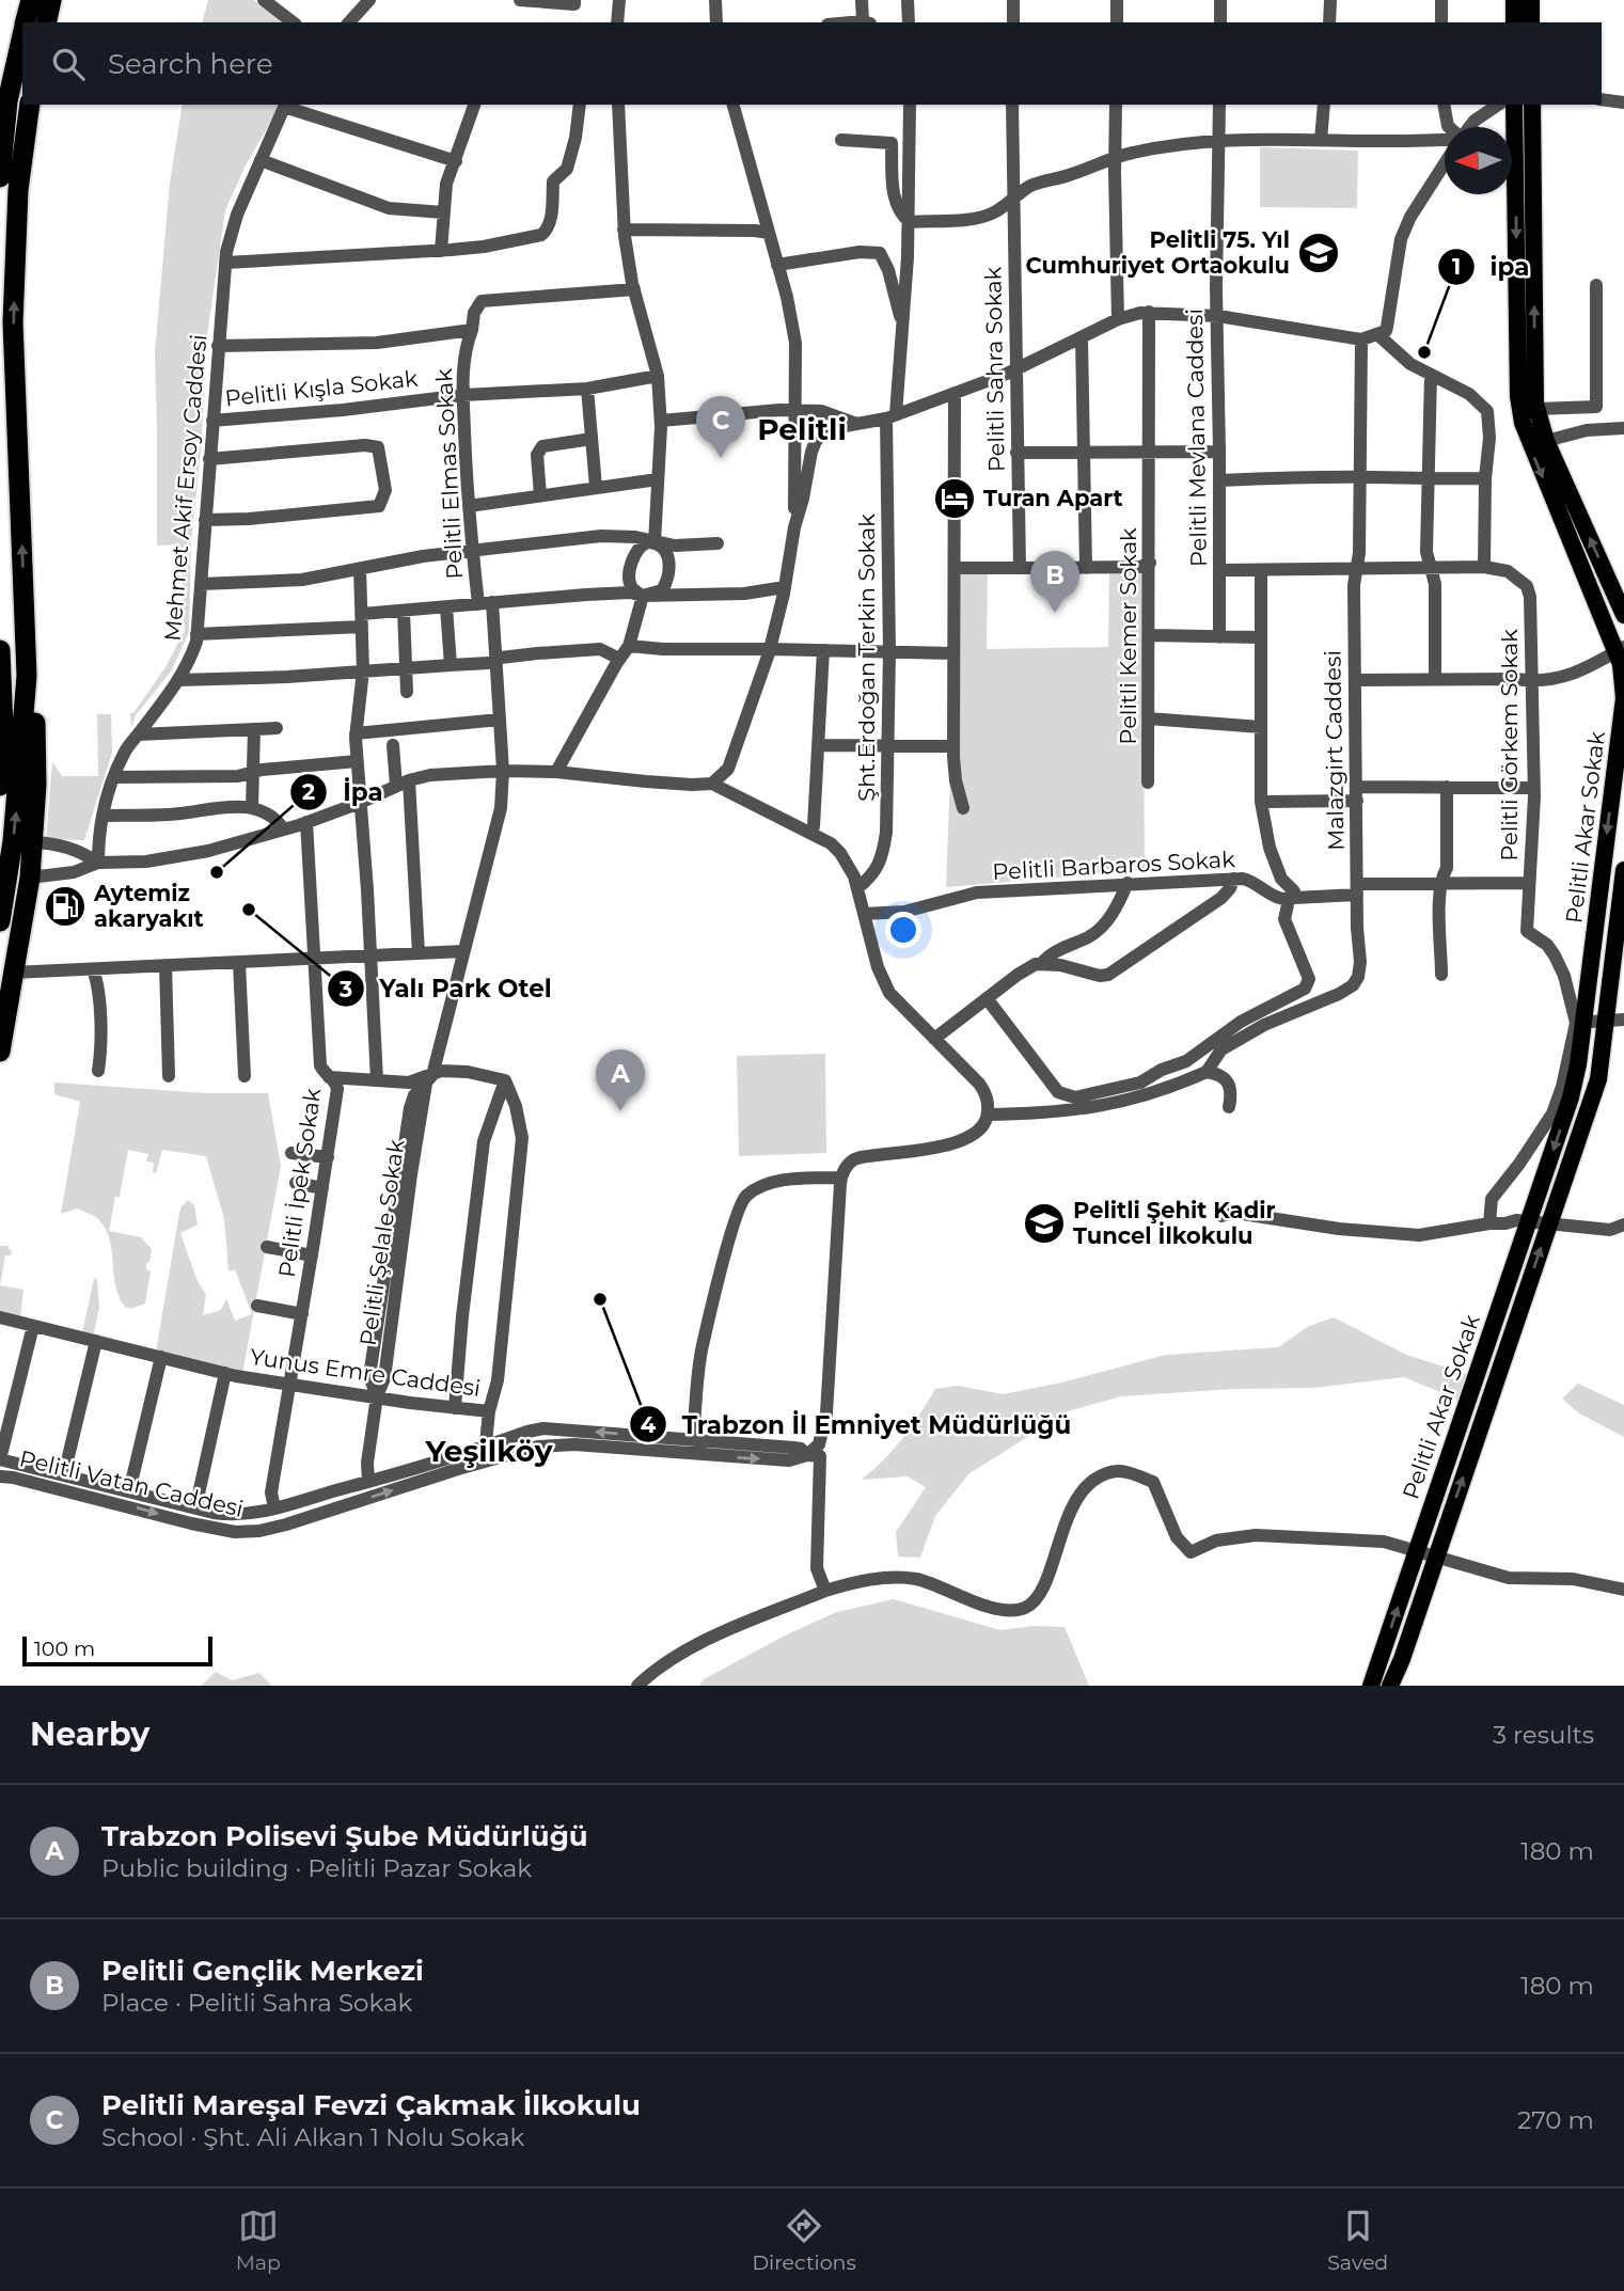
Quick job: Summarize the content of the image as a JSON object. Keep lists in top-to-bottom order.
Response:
{
  "streets": {
    "main road": ["Pelitli Akar Sokak"],
    "street": [
      "Pelitli Sahra Sokak",
      "Pelitli Kışla Sokak",
      "Pelitli Mevlana Caddesi",
      "Pelitli Elmas Sokak",
      "Mehmet Akif Ersoy Caddesi",
      "Pelitli Kemer Sokak",
      "Şht.Erdoğan Terkin Sokak",
      "Pelitli Görkem Sokak",
      "Malazgirt Caddesi",
      "Pelitli Barbaros Sokak",
      "Pelitli İpek Sokak",
      "Pelitli Şelale Sokak",
      "Yunus Emre Caddesi",
      "Pelitli Vatan Caddesi"
    ]
  },
  "crossings": [
    ["Pelitli Kışla Sokak", "Pelitli Elmas Sokak"],
    ["Pelitli Kışla Sokak", "Mehmet Akif Ersoy Caddesi"],
    ["Pelitli Elmas Sokak", "Mehmet Akif Ersoy Caddesi"],
    ["Pelitli Elmas Sokak", "Pelitli Şelale Sokak"],
    ["Pelitli Görkem Sokak", "Pelitli Akar Sokak"],
    ["Pelitli İpek Sokak", "Yunus Emre Caddesi"],
    ["Pelitli İpek Sokak", "Pelitli Vatan Caddesi"],
    ["Pelitli Şelale Sokak", "Yunus Emre Caddesi"],
    ["Pelitli Şelale Sokak", "Pelitli Vatan Caddesi"],
    ["Yunus Emre Caddesi", "Pelitli Vatan Caddesi"]
  ],
  "districts": ["Pelitli", "Yeşilköy"],
  "places": {
    "school or university": ["Pelitli 75. Yıl Cumhuriyet Ortaokulu", "Pelitli Şehit Kadir Tuncel İlkokulu"],
    "other": [
      "ipa",
      "İpa",
      "Yalı Park Otel",
      "Trabzon İl Emniyet Müdürlüğü"
    ],
    "hotel": ["Turan Apart"],
    "fuel station": ["Aytemiz akaryakıt"]
  },
  "scale_bar": "100 m",
  "north": "left",
  "page": {
    "search": "Search here",
    "pins": ["C", "B", "A"],
    "scale": "100 m",
    "heading": ["Nearby", "3 results"],
    "list": [
      {
        "mark": "A",
        "name": "Trabzon Polisevi Şube Müdürlüğü",
        "note": "Public building · Pelitli Pazar Sokak",
        "value": "180 m"
      },
      {
        "mark": "B",
        "name": "Pelitli Gençlik Merkezi",
        "note": "Place · Pelitli Sahra Sokak",
        "value": "180 m"
      },
      {
        "mark": "C",
        "name": "Pelitli Mareşal Fevzi Çakmak İlkokulu",
        "note": "School · Şht. Ali Alkan 1 Nolu Sokak",
        "value": "270 m"
      }
    ],
    "nav": ["Map", "Directions", "Saved"]
  }
}
